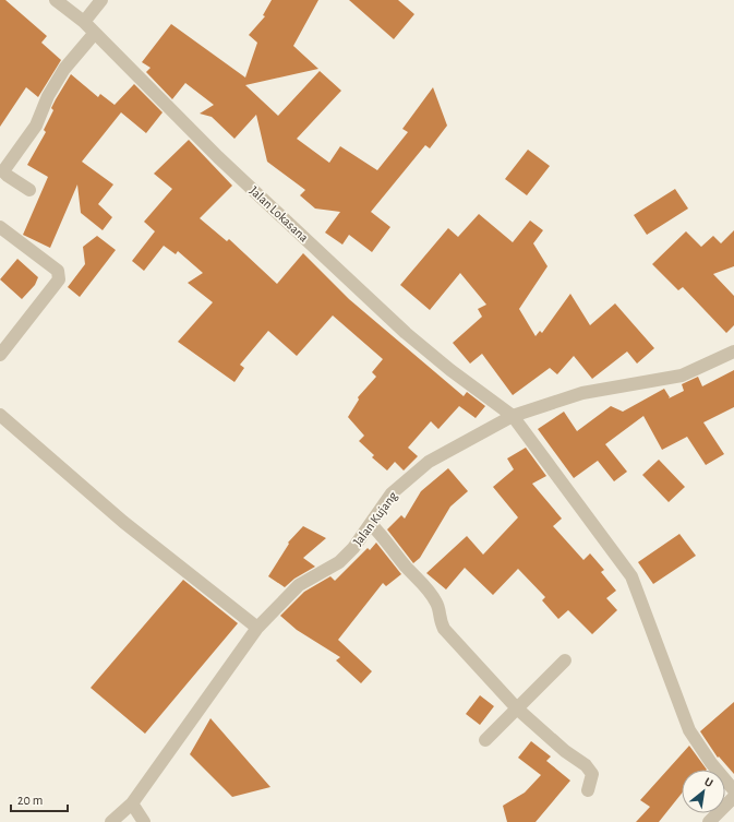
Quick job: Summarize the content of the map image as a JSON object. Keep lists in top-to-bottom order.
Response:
{
  "streets": {
    "street": ["Jalan Lokasana", "Jalan Kujang"]
  },
  "crossings": [
    ["Jalan Lokasana", "Jalan Kujang"]
  ],
  "scale_bar": "20 m",
  "north": "top right"
}
